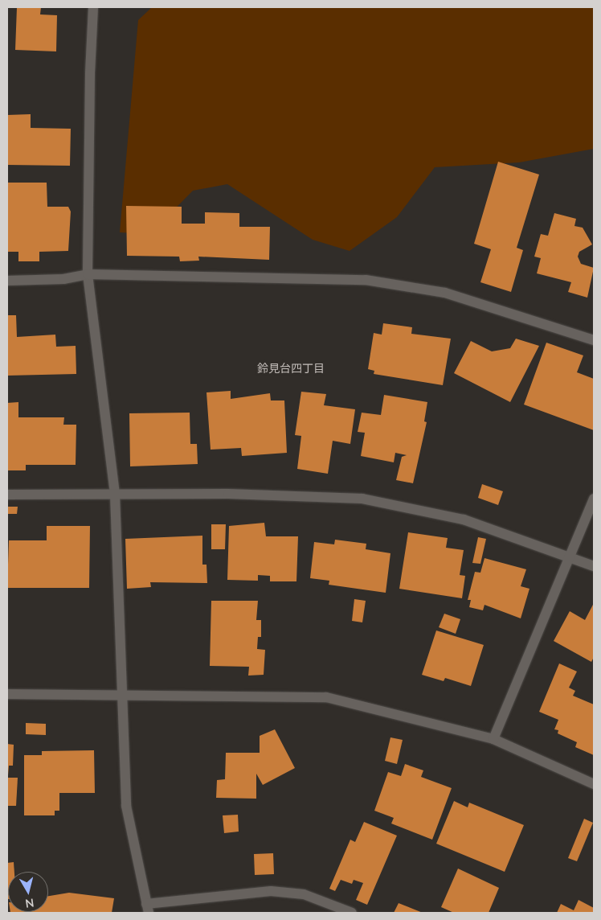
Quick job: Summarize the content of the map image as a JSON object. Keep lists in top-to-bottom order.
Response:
{
  "districts": ["鈴見台四丁目"],
  "north": "bottom"
}
